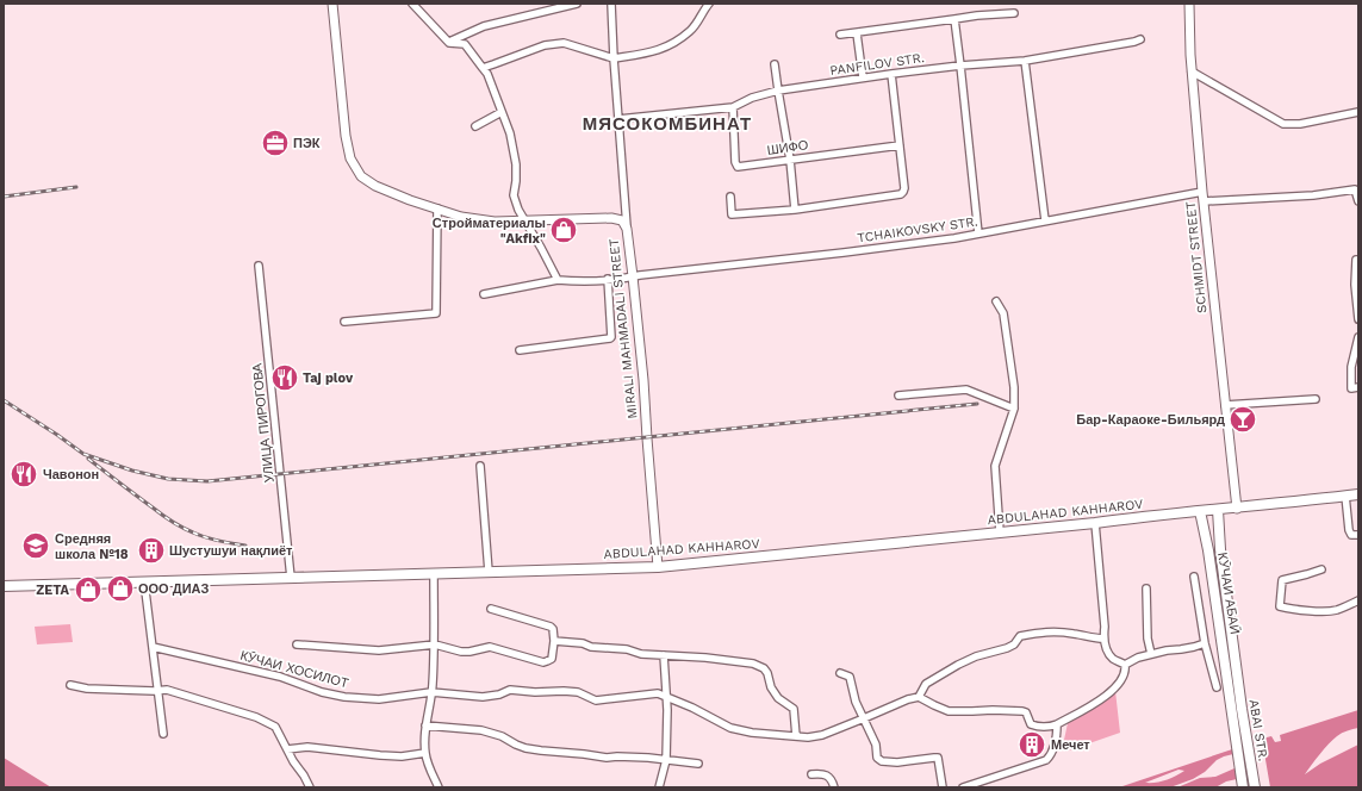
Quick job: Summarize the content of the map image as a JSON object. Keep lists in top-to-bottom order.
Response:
{
  "streets": {
    "main road": ["ABDULAHAD KAHHAROV", "КӮЧАИ АБАӢ", "ABAI STR."],
    "street": [
      "PANFILOV STR.",
      "ШИФО",
      "TCHAIKOVSKY STR.",
      "SCHMIDT STREET",
      "MIRALI MAHMADALI STREET",
      "УЛИЦА ПИРОГОВА",
      "КӮЧАИ ХОСИЛОТ"
    ]
  },
  "crossings": [
    ["PANFILOV STR.", "ШИФО"],
    ["TCHAIKOVSKY STR.", "SCHMIDT STREET"],
    ["TCHAIKOVSKY STR.", "MIRALI MAHMADALI STREET"],
    ["SCHMIDT STREET", "ABDULAHAD KAHHAROV"],
    ["MIRALI MAHMADALI STREET", "ABDULAHAD KAHHAROV"],
    ["УЛИЦА ПИРОГОВА", "ABDULAHAD KAHHAROV"],
    ["ABDULAHAD KAHHAROV", "КӮЧАИ АБАӢ"],
    ["КӮЧАИ АБАӢ", "ABAI STR."]
  ],
  "districts": ["МЯСОКОМБИНАТ"],
  "places": {
    "office": ["ПЭК"],
    "shop": ["Стройматериалы \"Akfix\"", "ООО ДИАЗ", "ZETA"],
    "restaurant": ["Taj plov", "Чавонон"],
    "bar": ["Бар-Караоке-Бильярд"],
    "school or university": ["Средняя школа №18"],
    "building": ["Шустушуи нақлиёт", "Мечет"]
  }
}
